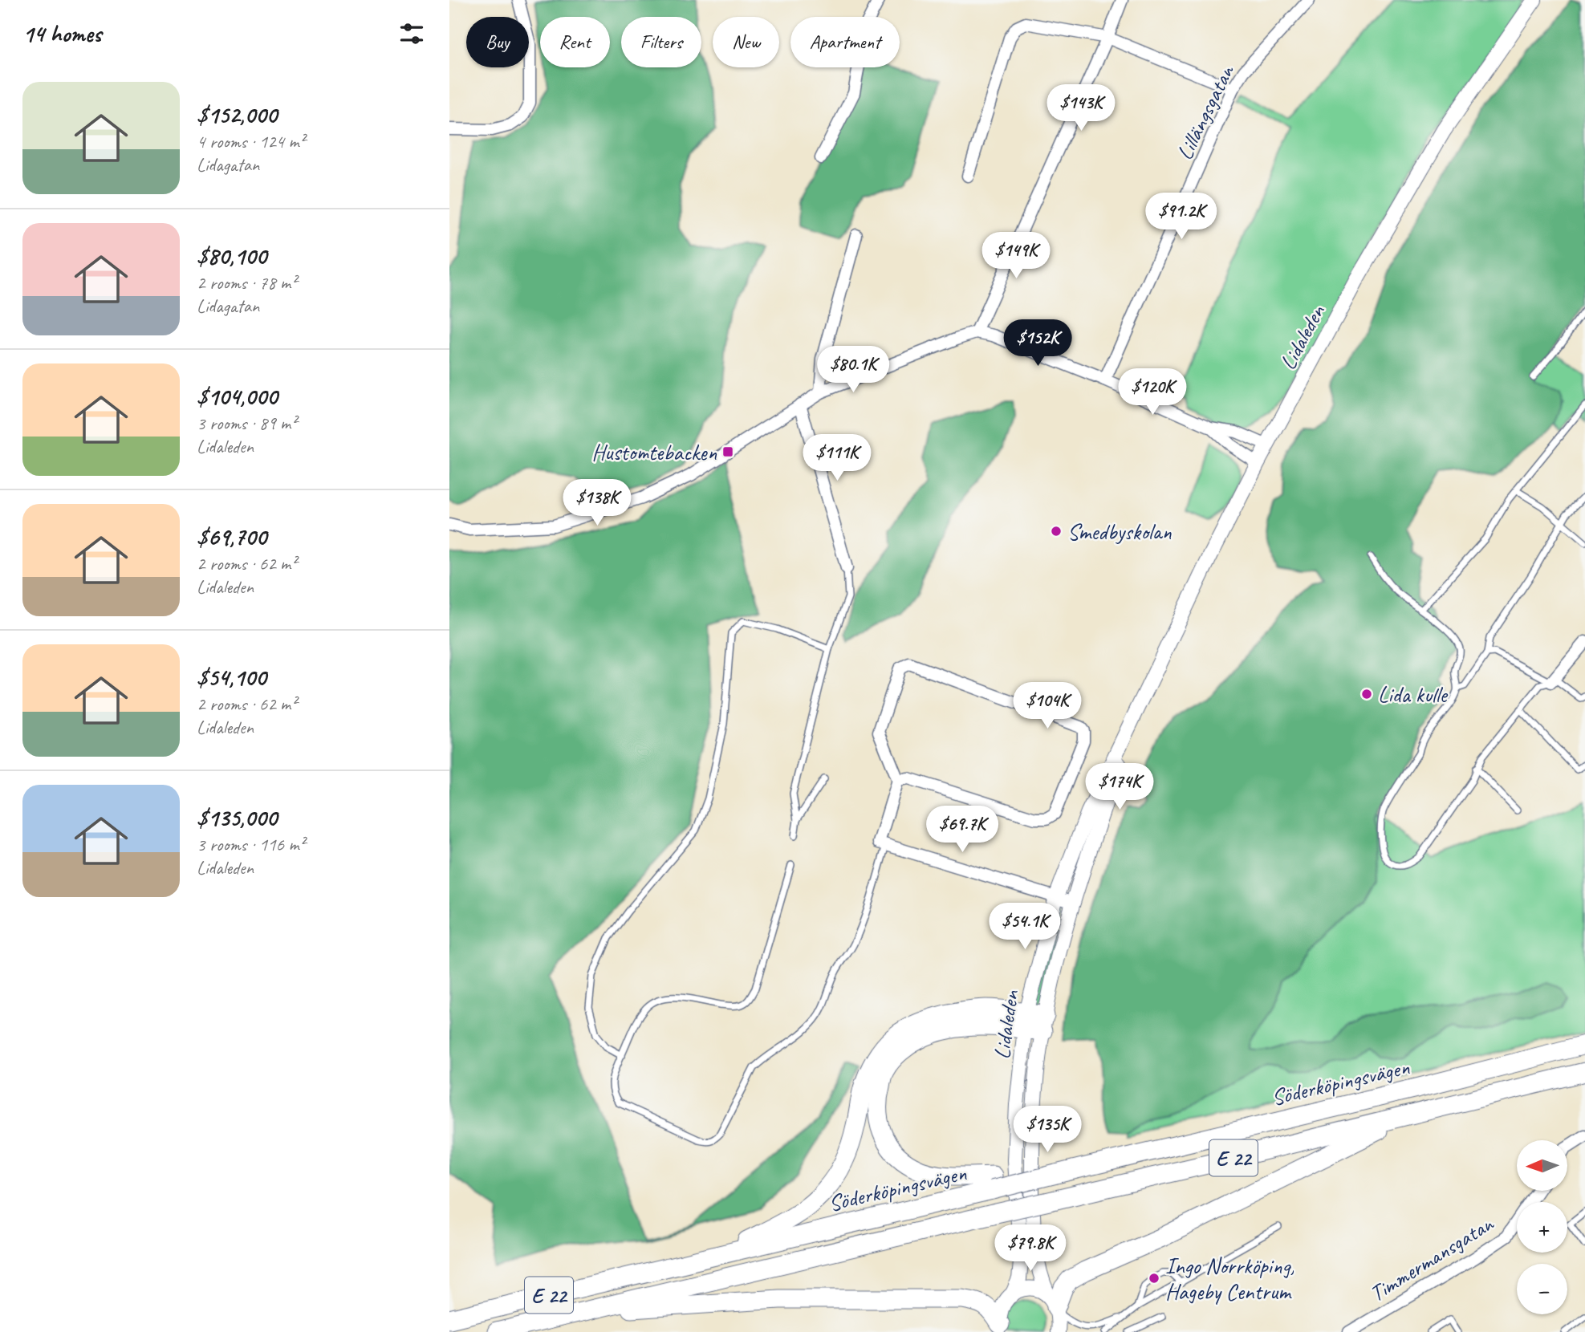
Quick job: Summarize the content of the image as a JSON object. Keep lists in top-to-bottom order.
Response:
{
  "streets": {
    "highway": ["Söderköpingsvägen", "E 22"],
    "street": ["Lillängsgatan", "Lidaleden", "Timmermansgatan"]
  },
  "places": {
    "transit": ["Hustomtebacken"],
    "other": ["Smedbyskolan", "Lida kulle", "Ingo Norrköping, Hageby Centrum"]
  },
  "north": "left",
  "page": {
    "heading": "14 homes",
    "chip": [
      "Buy",
      "Rent",
      "Filters",
      "New",
      "Apartment"
    ],
    "list": [
      {
        "name": "$152,000",
        "note": "4 rooms · 124 m² · Lidagatan"
      },
      {
        "name": "$80,100",
        "note": "2 rooms · 78 m² · Lidagatan"
      },
      {
        "name": "$104,000",
        "note": "3 rooms · 89 m² · Lidaleden"
      },
      {
        "name": "$69,700",
        "note": "2 rooms · 62 m² · Lidaleden"
      },
      {
        "name": "$54,100",
        "note": "2 rooms · 62 m² · Lidaleden"
      },
      {
        "name": "$135,000",
        "note": "3 rooms · 116 m² · Lidaleden"
      }
    ],
    "price": [
      "$143K",
      "$91.2K",
      "$149K",
      "$152K",
      "$80.1K",
      "$120K",
      "$111K",
      "$138K",
      "$104K",
      "$174K",
      "$69.7K",
      "$54.1K",
      "$135K",
      "$79.8K"
    ],
    "map_buttons": ["+", "−"]
  }
}
